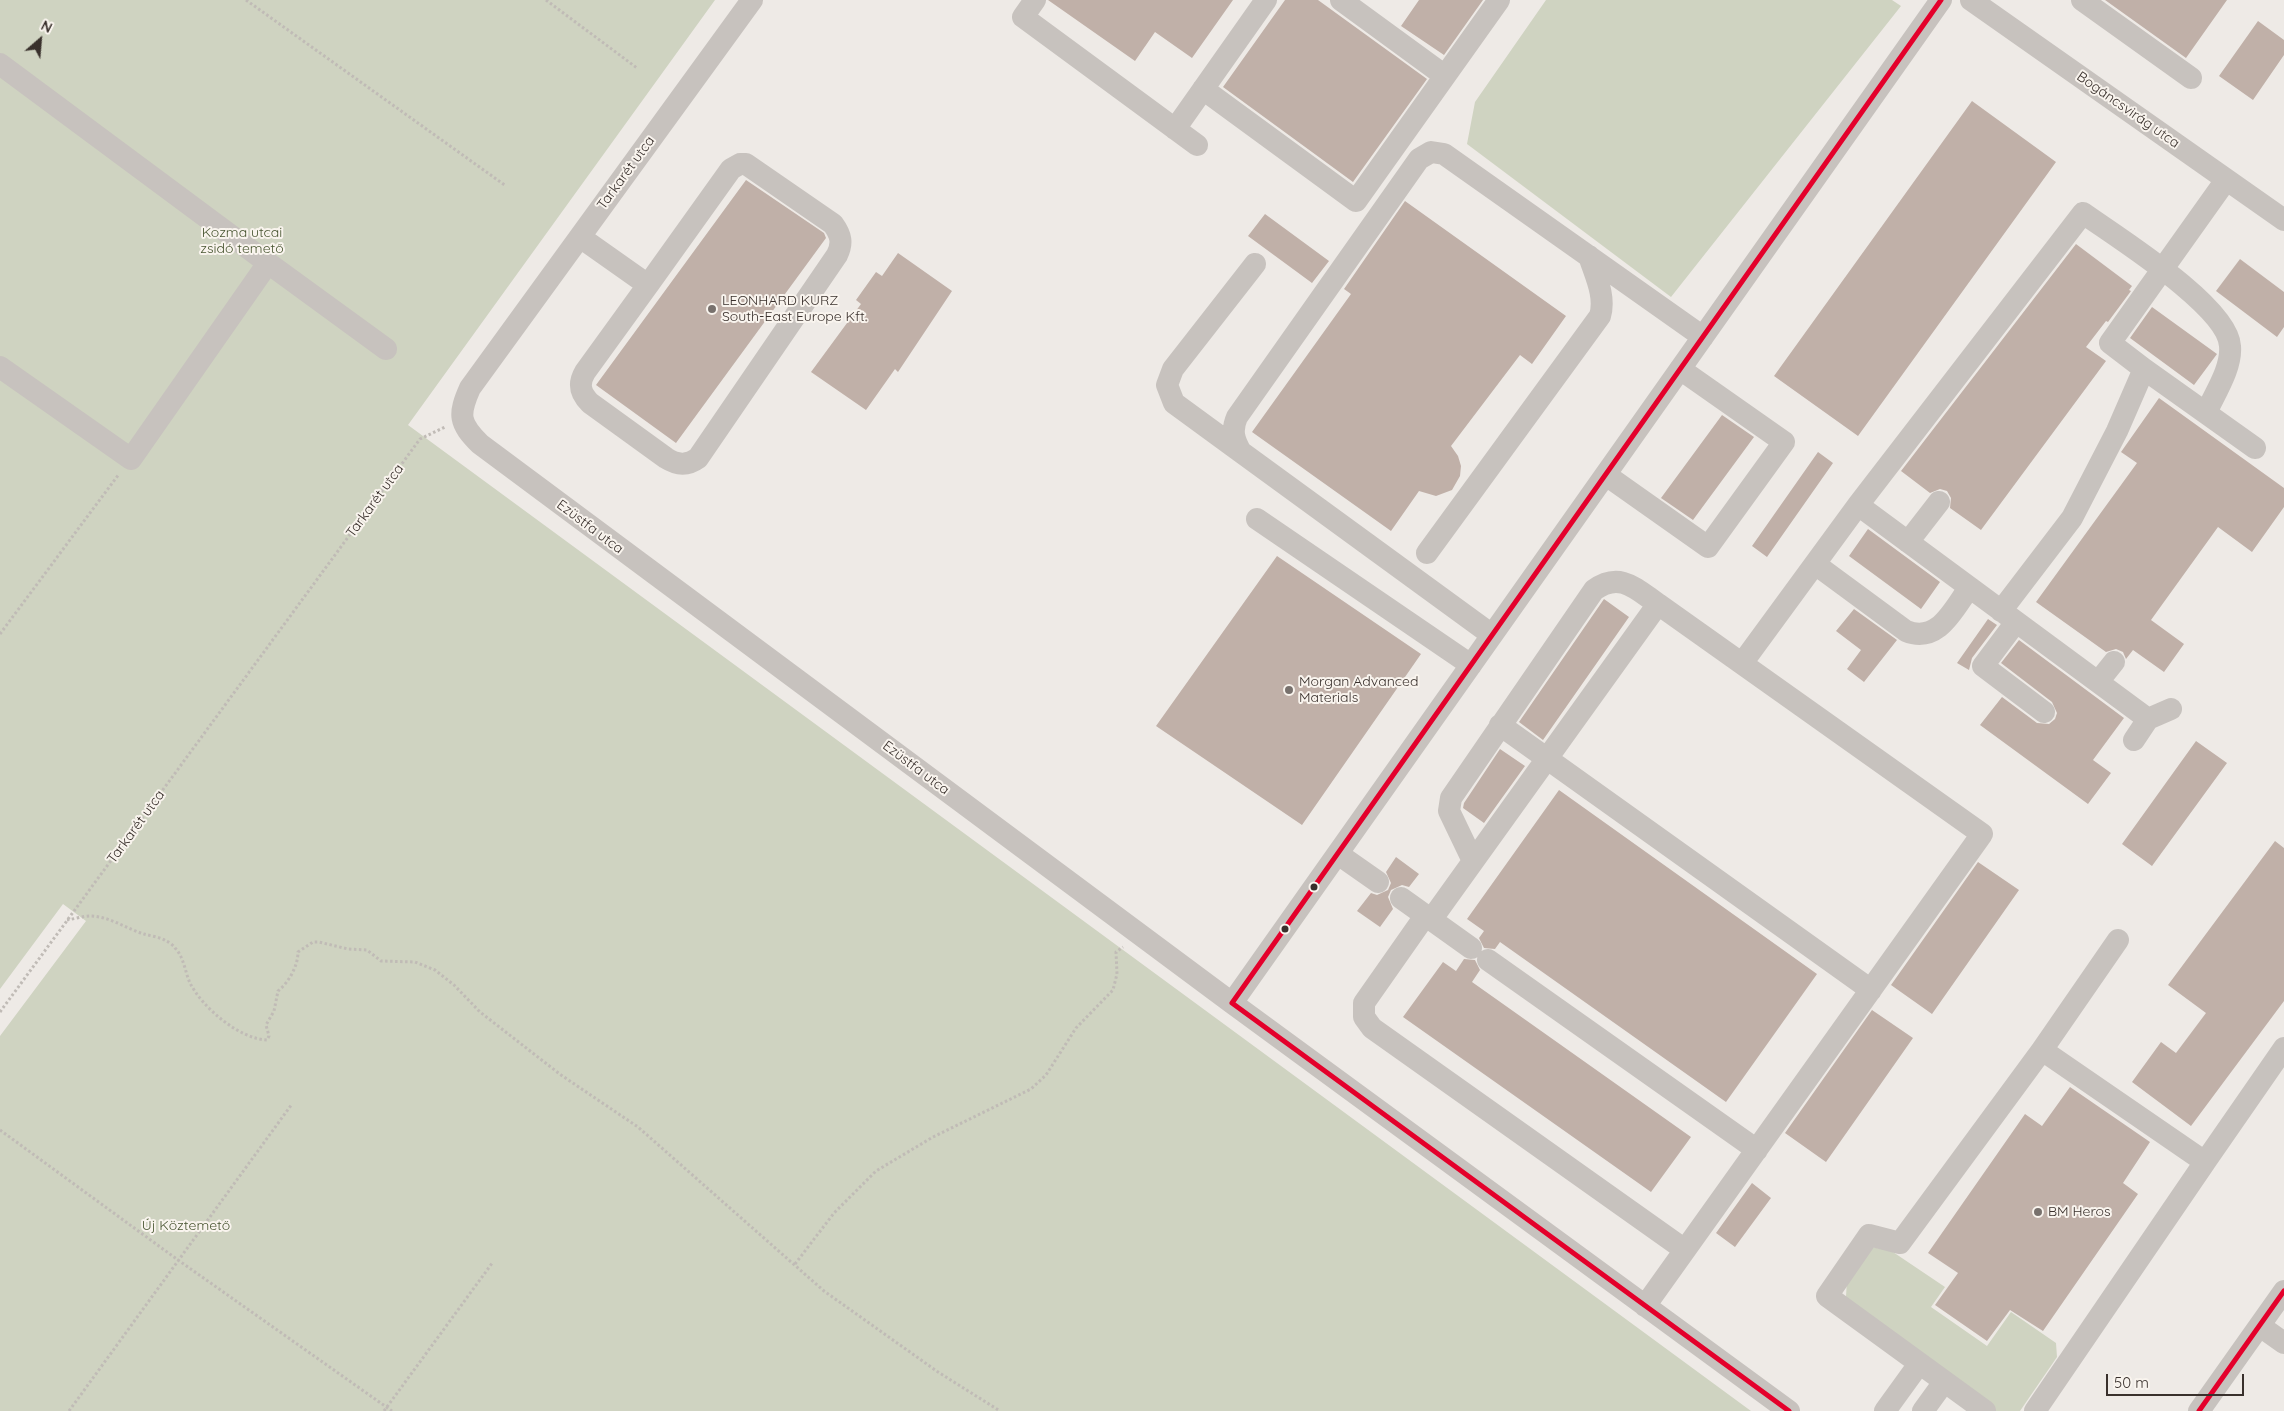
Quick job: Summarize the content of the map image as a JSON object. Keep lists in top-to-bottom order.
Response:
{
  "streets": {
    "street": ["Bogáncsvirág utca", "Tarkarét utca", "Ezüstfa utca"]
  },
  "crossings": [
    ["Tarkarét utca", "Ezüstfa utca"]
  ],
  "parks": ["Kozma utcai zsidó temető", "Új Köztemető"],
  "places": ["LEONHARD KURZ South-East Europe Kft.", "Morgan Advanced Materials", "BM Heros"],
  "scale_bar": "50 m",
  "north": "top right"
}
